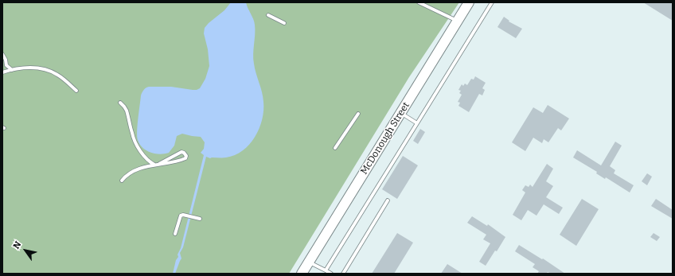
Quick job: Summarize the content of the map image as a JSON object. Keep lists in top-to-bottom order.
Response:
{
  "streets": {
    "street": ["McDonough Street"]
  },
  "north": "top left"
}
